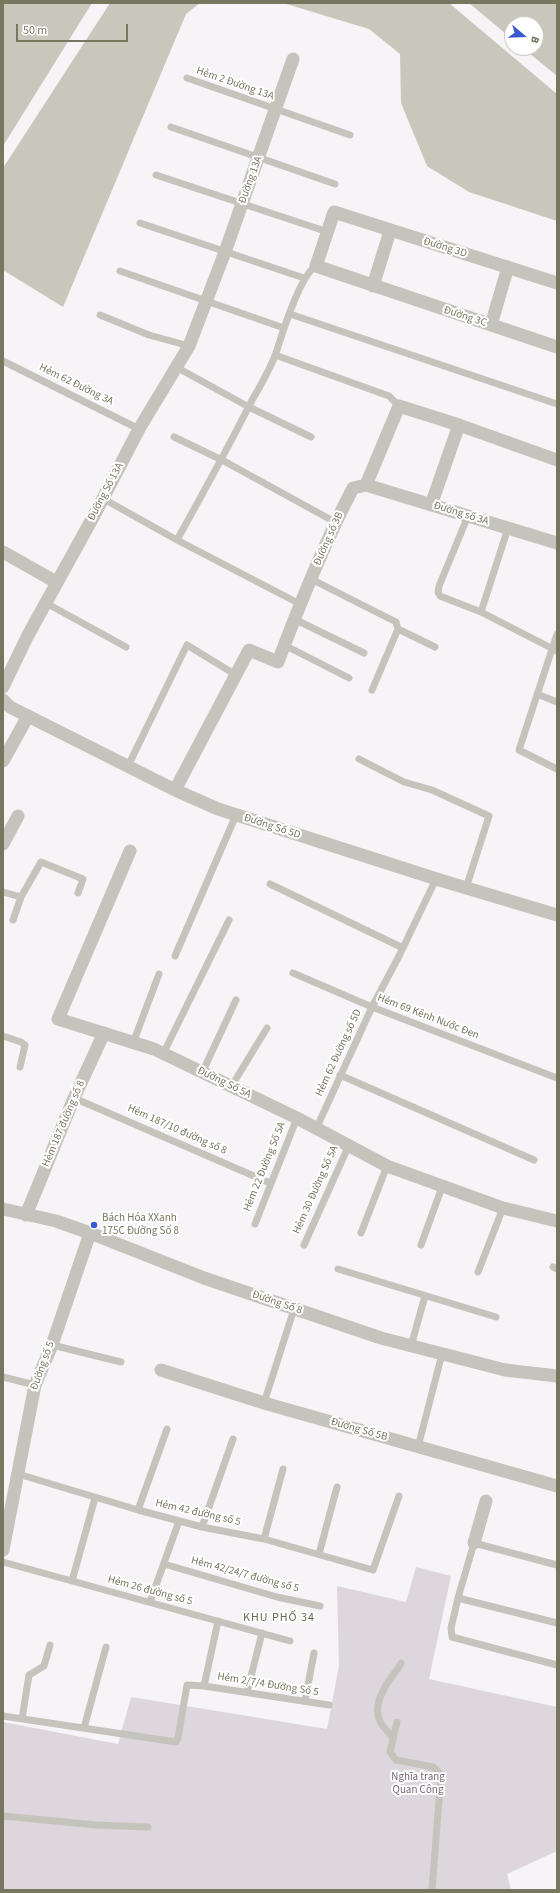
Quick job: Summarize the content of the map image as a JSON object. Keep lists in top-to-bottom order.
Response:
{
  "streets": {
    "street": [
      "Đường 13A",
      "Đường 3D",
      "Đường 3C",
      "Đường Số 13A",
      "Đường số 3A",
      "Đường số 3B",
      "Đường Số 5D",
      "Đường Số 5A",
      "Hẻm 187 đường số 8",
      "Đường Số 8",
      "Đường số 5",
      "Đường Số 5B"
    ],
    "lane": [
      "Hẻm 2 Đường 13A",
      "Hẻm 62 Đường 3A",
      "Hẻm 69 Kênh Nước Đen",
      "Hẻm 62 Đường số 5D",
      "Hẻm 187/10 đường số 8",
      "Hẻm 22 Đường Số 5A",
      "Hẻm 30 Đường Số 5A",
      "Hẻm 42 đường số 5",
      "Hẻm 42/24/7 đường số 5",
      "Hẻm 26 đường số 5",
      "Hẻm 2/7/4 Đường Số 5"
    ]
  },
  "crossings": [
    ["Hẻm 2 Đường 13A", "Đường 13A"],
    ["Đường 13A", "Đường Số 13A"],
    ["Hẻm 62 Đường 3A", "Đường Số 13A"],
    ["Đường số 3A", "Đường số 3B"],
    ["Đường số 3B", "Đường Số 5D"],
    ["Đường Số 5D", "Hẻm 62 Đường số 5D"],
    ["Hẻm 69 Kênh Nước Đen", "Hẻm 62 Đường số 5D"],
    ["Hẻm 62 Đường số 5D", "Đường Số 5A"],
    ["Đường Số 5A", "Hẻm 187 đường số 8"],
    ["Đường Số 5A", "Hẻm 22 Đường Số 5A"],
    ["Đường Số 5A", "Hẻm 30 Đường Số 5A"],
    ["Hẻm 187 đường số 8", "Hẻm 187/10 đường số 8"],
    ["Hẻm 187 đường số 8", "Đường Số 8"],
    ["Hẻm 187/10 đường số 8", "Hẻm 22 Đường Số 5A"],
    ["Đường Số 8", "Đường số 5"],
    ["Đường số 5", "Hẻm 42 đường số 5"]
  ],
  "districts": ["KHU PHỐ 34"],
  "parks": ["Nghĩa trang Quan Công"],
  "places": ["Bách Hóa XXanh 175C Đường Số 8"],
  "scale_bar": "50 m",
  "north": "right"
}
